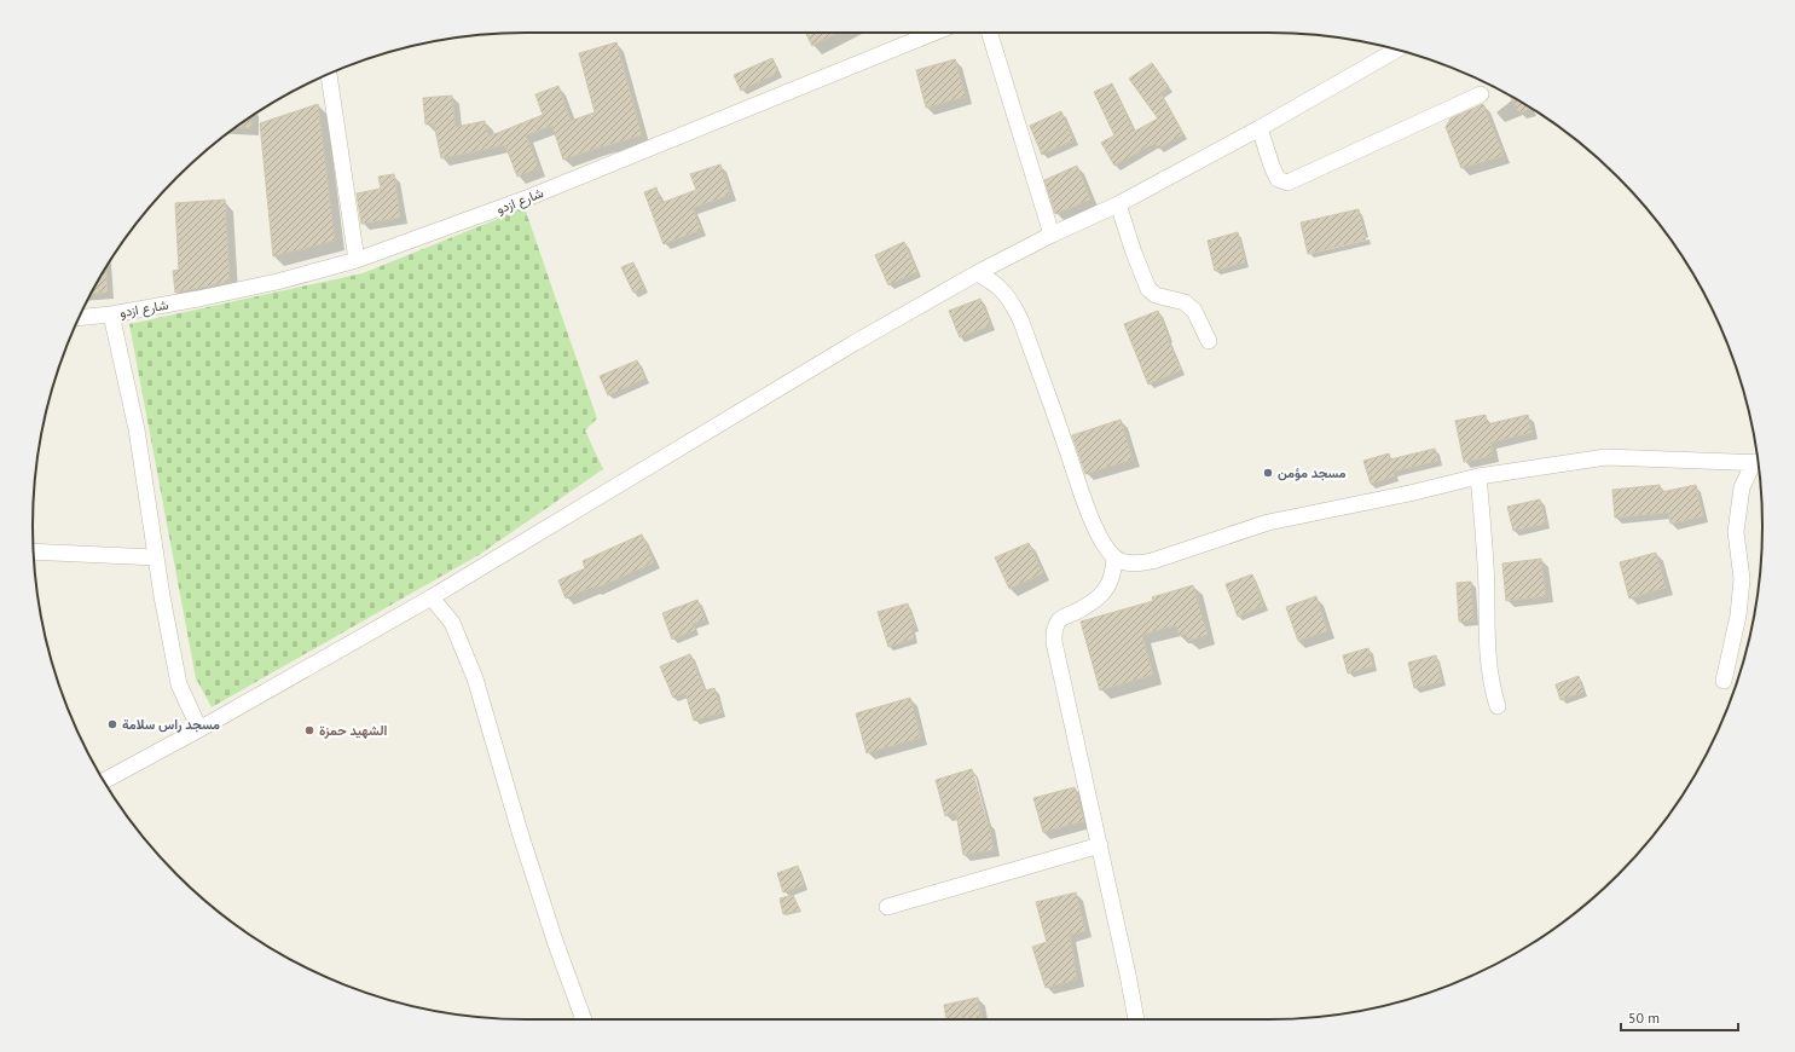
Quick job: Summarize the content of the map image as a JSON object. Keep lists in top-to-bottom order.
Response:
{
  "streets": {
    "street": ["شارع ازدو"]
  },
  "places": ["مسجد مؤمن", "مسجد راس سلامة", "الشهيد حمزة"],
  "scale_bar": "50 m"
}
